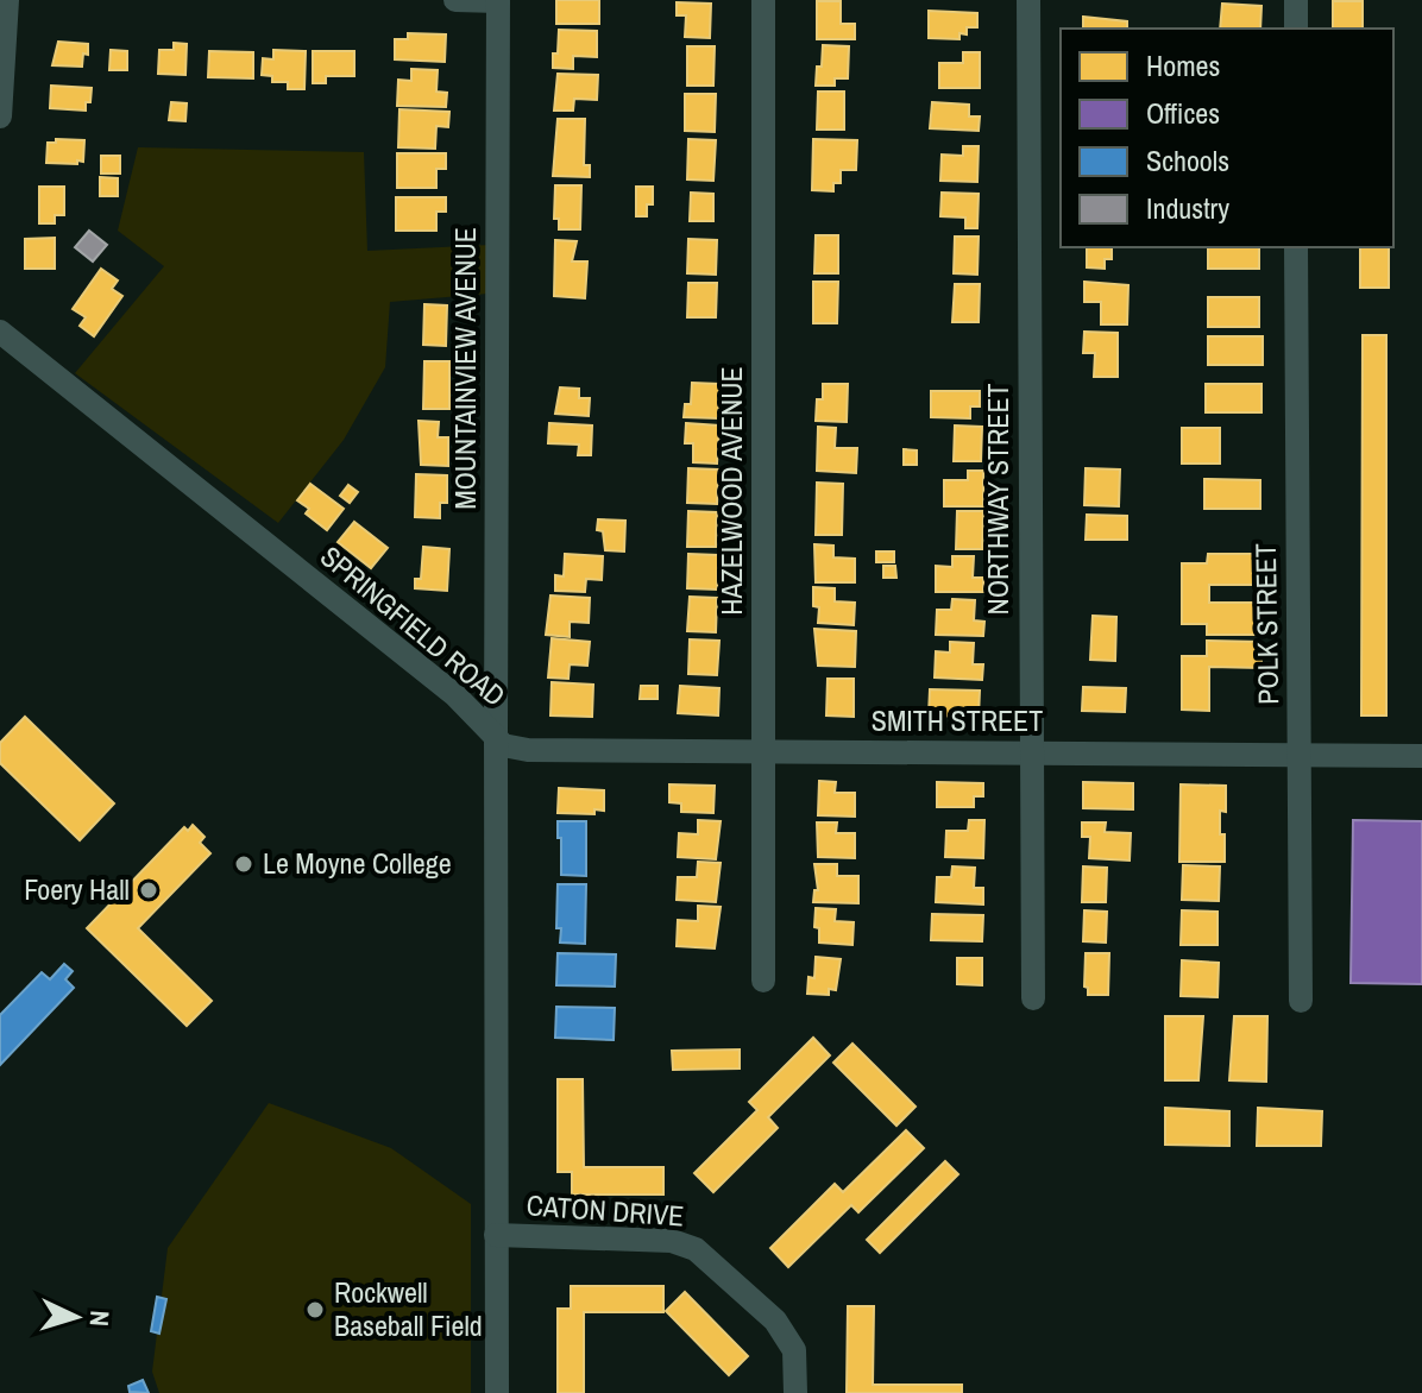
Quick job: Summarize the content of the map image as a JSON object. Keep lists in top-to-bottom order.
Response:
{
  "streets": {
    "street": [
      "MOUNTAINVIEW AVENUE",
      "HAZELWOOD AVENUE",
      "NORTHWAY STREET",
      "POLK STREET",
      "SPRINGFIELD ROAD",
      "SMITH STREET",
      "CATON DRIVE"
    ]
  },
  "crossings": [
    ["MOUNTAINVIEW AVENUE", "SPRINGFIELD ROAD"],
    ["MOUNTAINVIEW AVENUE", "SMITH STREET"],
    ["HAZELWOOD AVENUE", "SMITH STREET"],
    ["NORTHWAY STREET", "SMITH STREET"],
    ["POLK STREET", "SMITH STREET"],
    ["SPRINGFIELD ROAD", "SMITH STREET"],
    ["SPRINGFIELD ROAD", "CATON DRIVE"]
  ],
  "places": ["Le Moyne College", "Foery Hall", "Rockwell Baseball Field"],
  "legend": [
    "Homes",
    "Offices",
    "Schools",
    "Industry"
  ],
  "north": "right"
}
